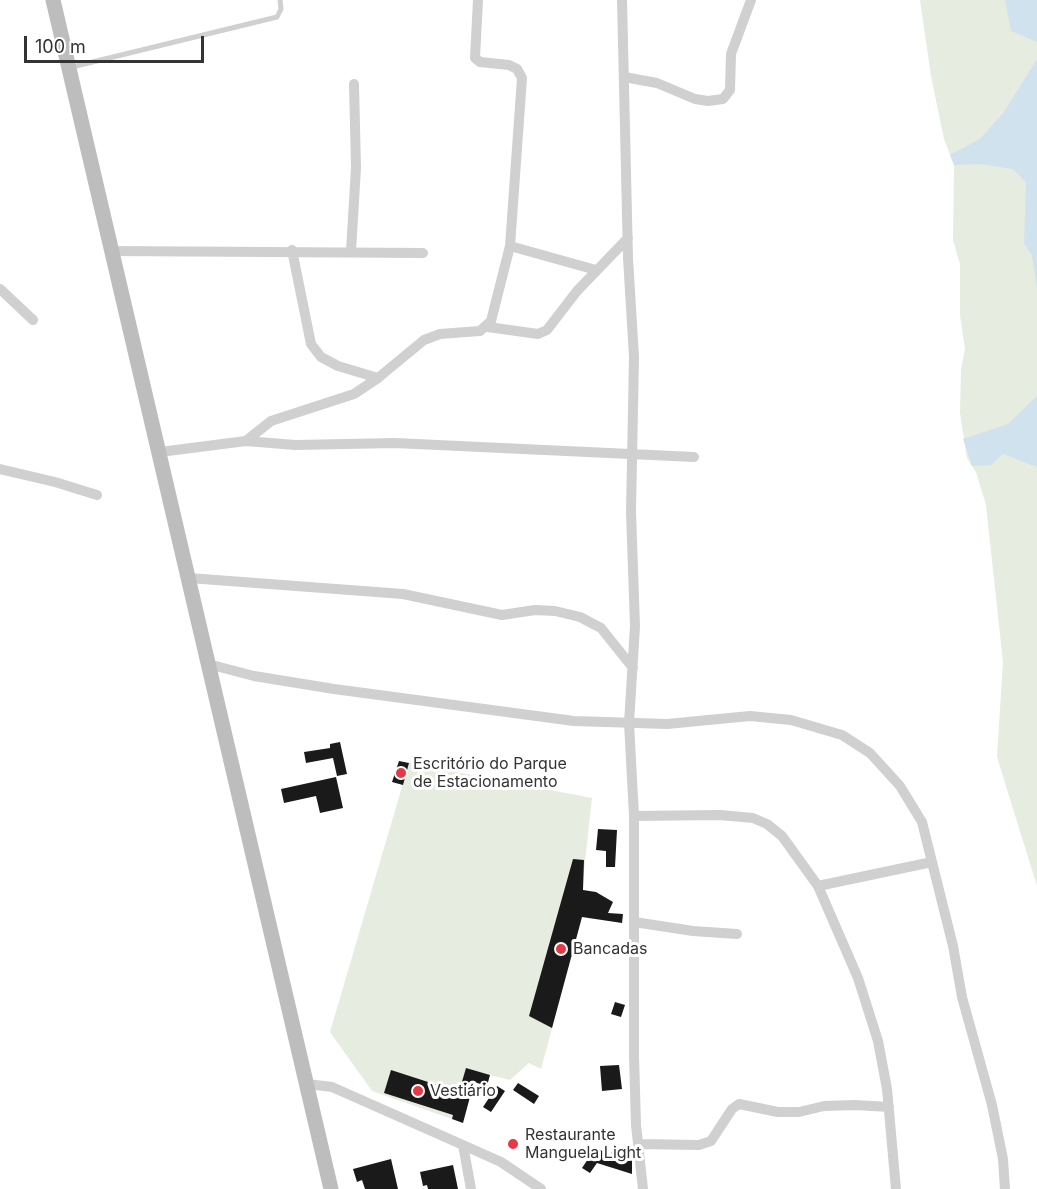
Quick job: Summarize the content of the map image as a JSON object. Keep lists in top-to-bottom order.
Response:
{
  "places": [
    "Escritório do Parque de Estacionamento",
    "Bancadas",
    "Vestiário",
    "Restaurante Manguela Light"
  ],
  "scale_bar": "100 m"
}
